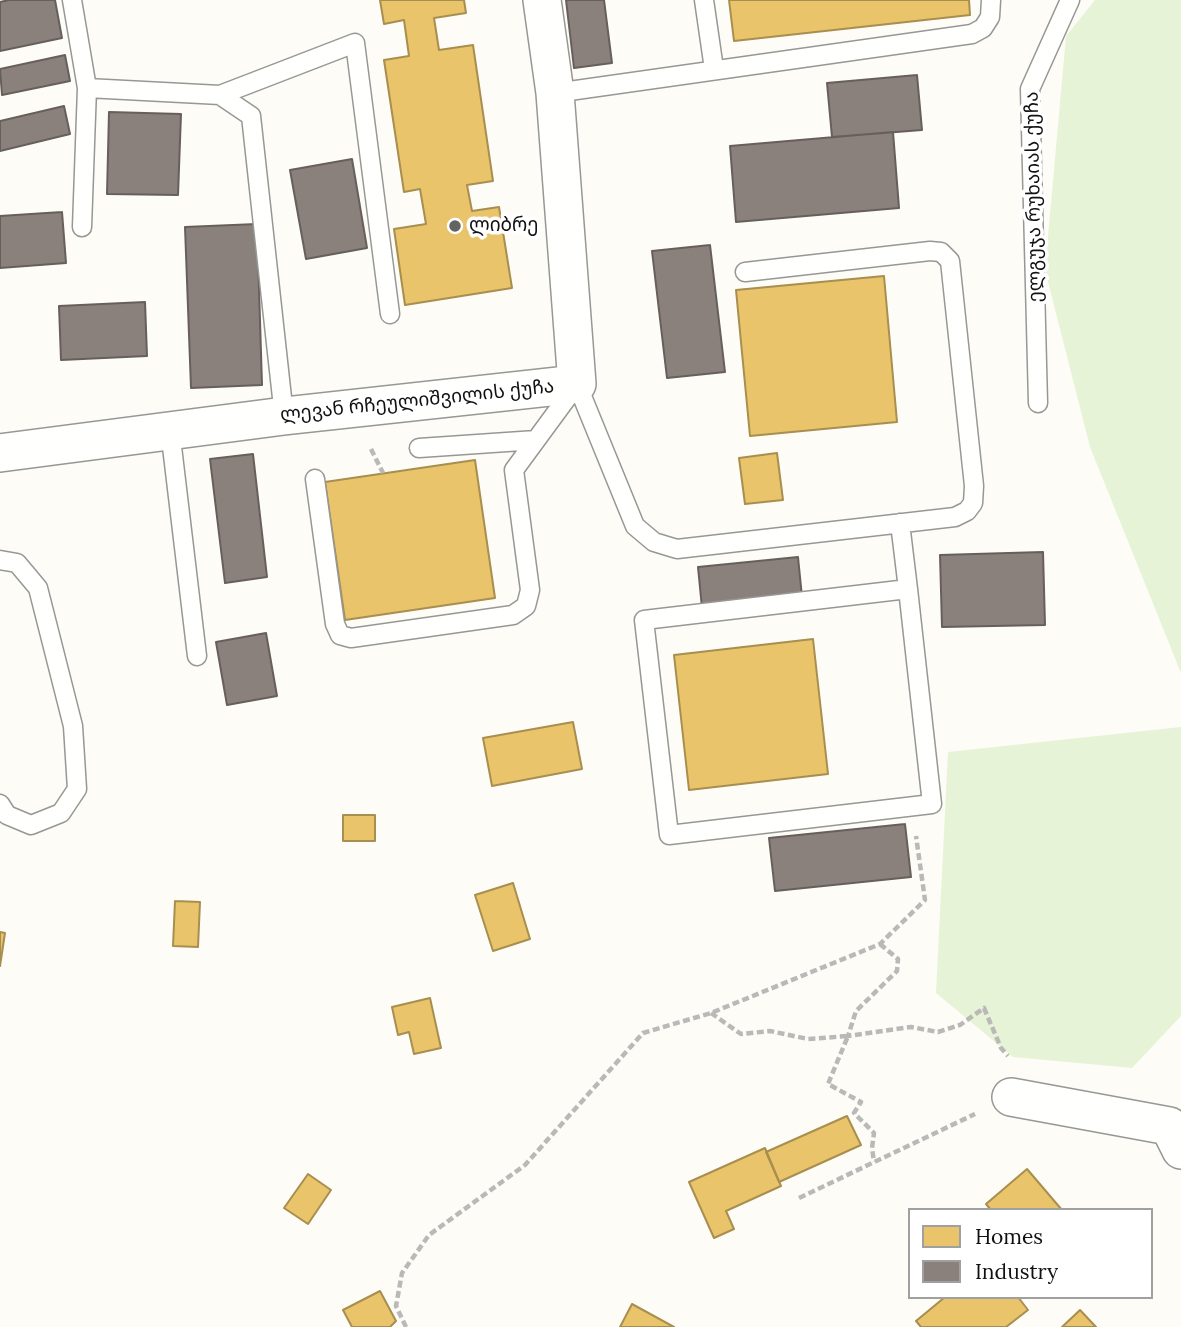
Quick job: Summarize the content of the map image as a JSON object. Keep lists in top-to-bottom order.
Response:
{
  "streets": {
    "street": ["ლევან რჩეულიშვილის ქუჩა"],
    "lane": ["ელგუჯა რუხაიას ქუჩა"]
  },
  "places": ["ლიბრე"],
  "legend": ["Homes", "Industry"]
}
